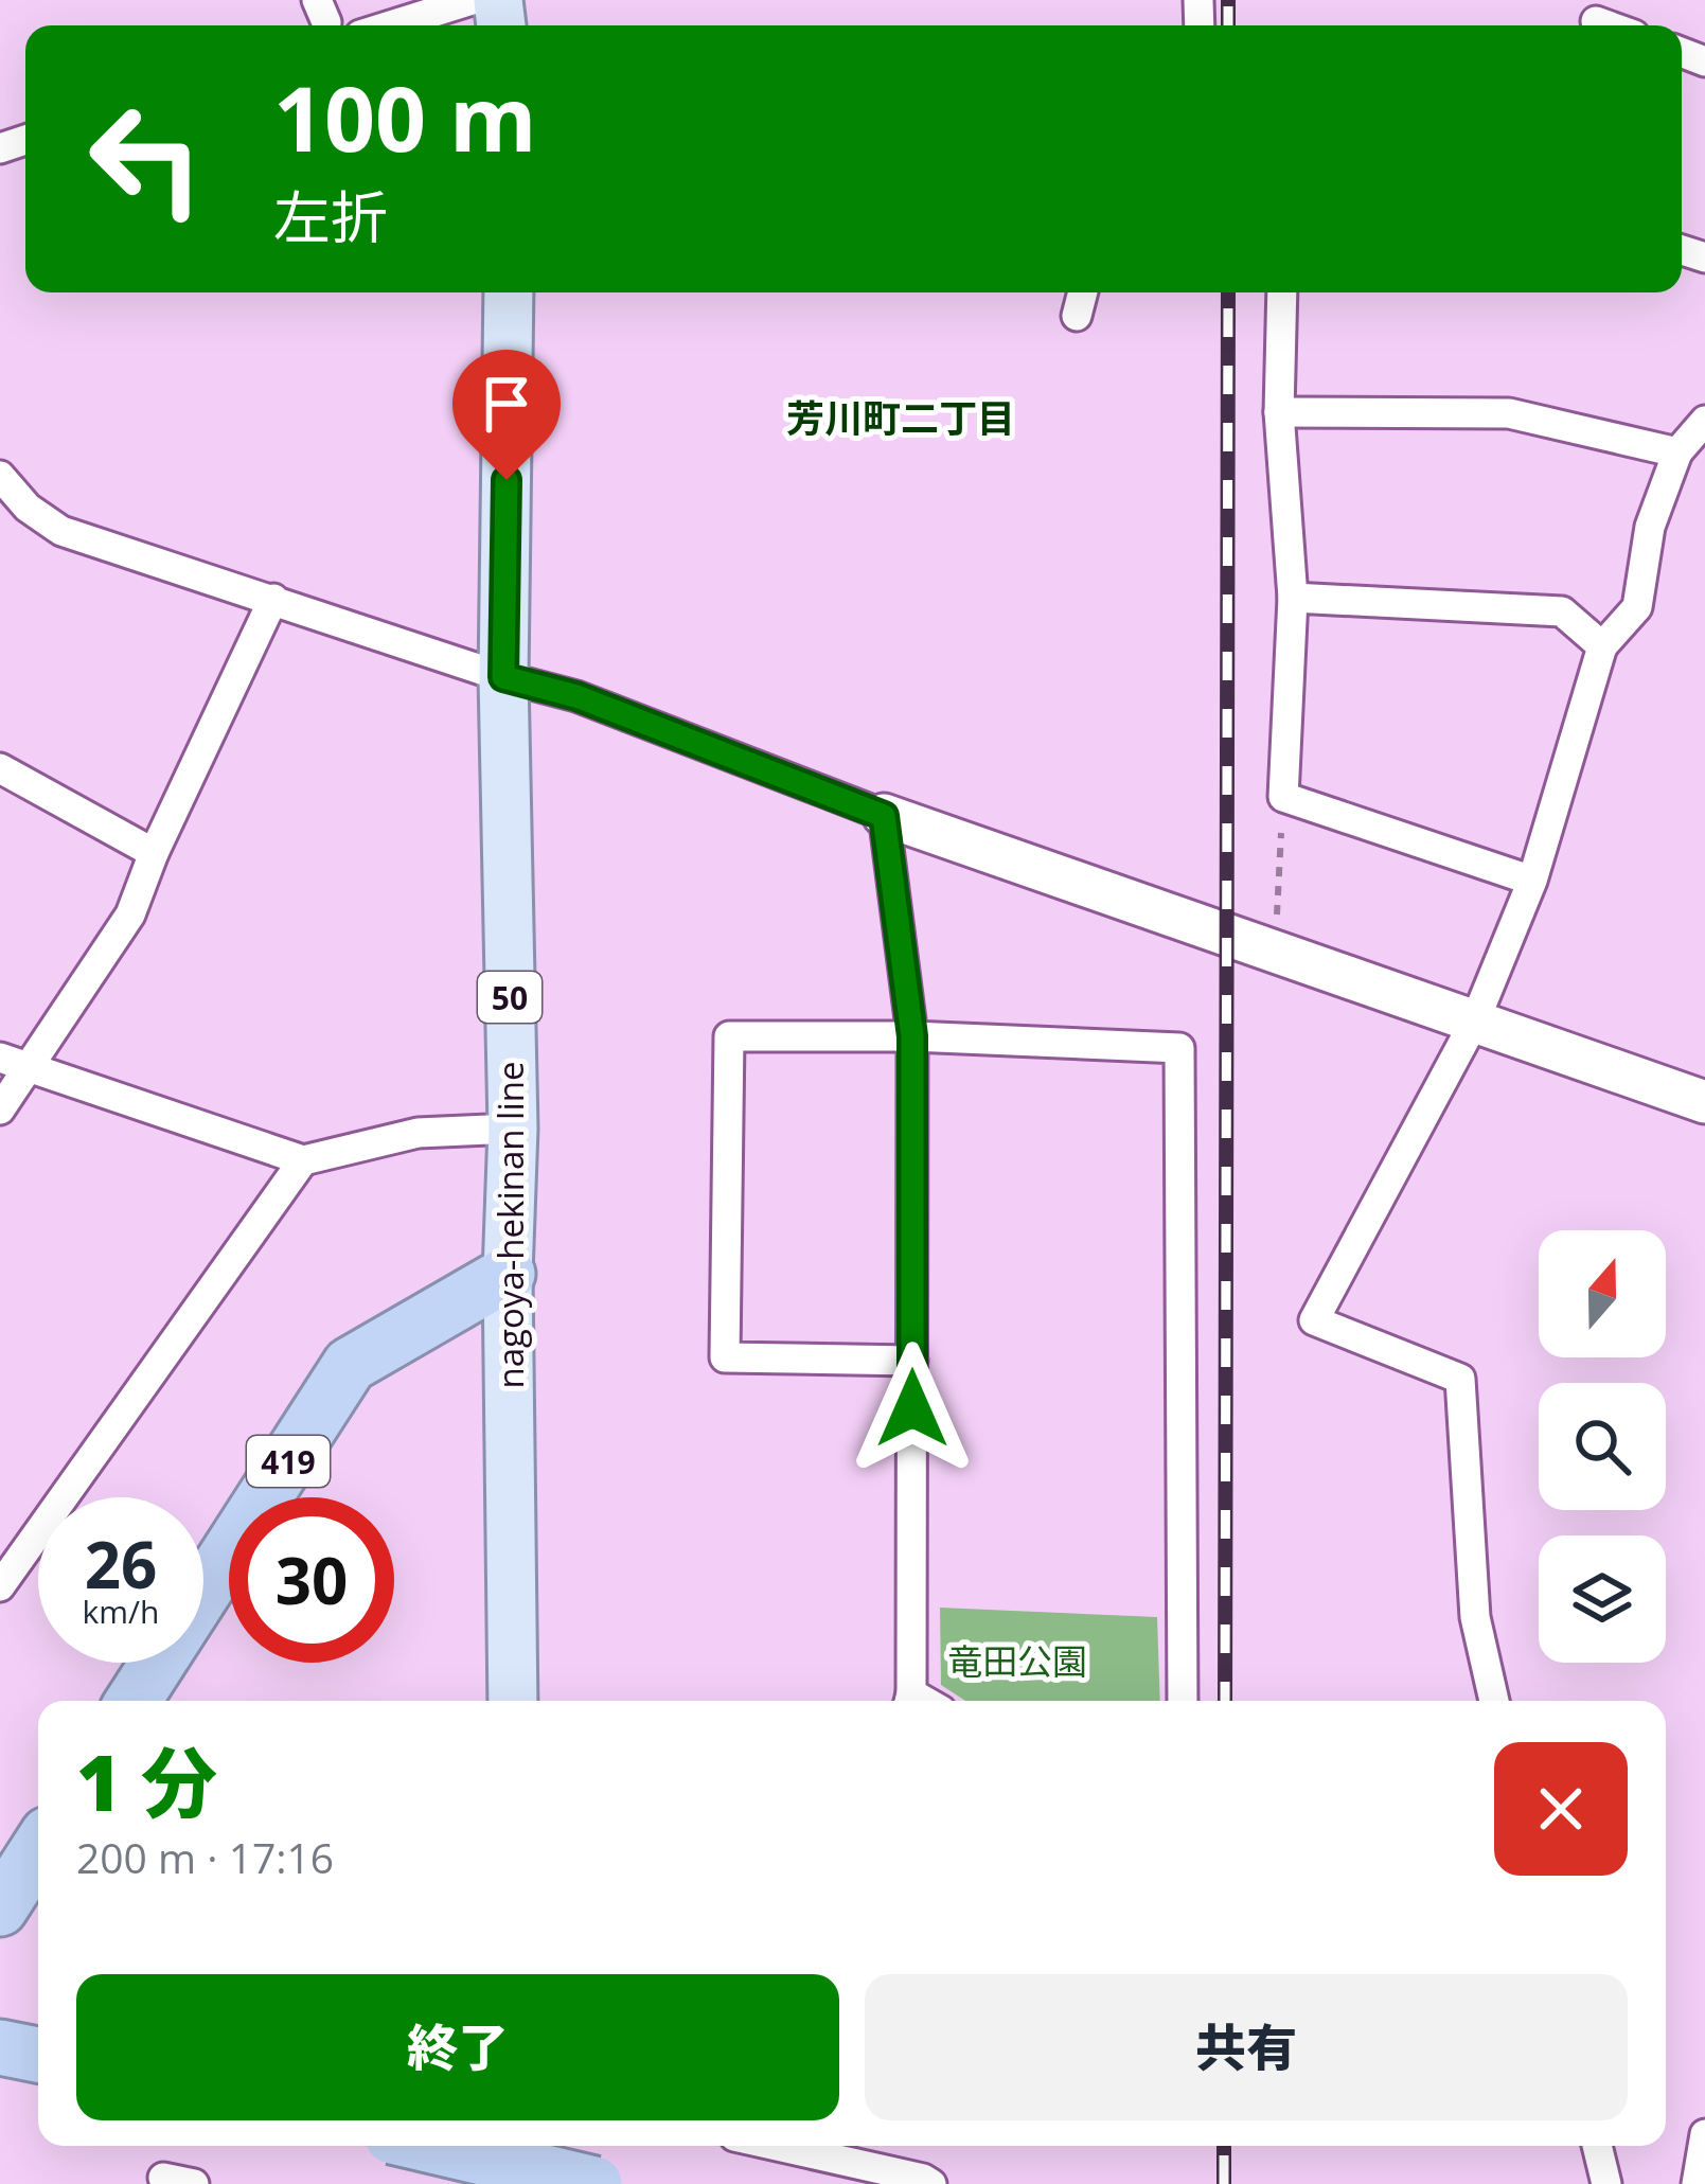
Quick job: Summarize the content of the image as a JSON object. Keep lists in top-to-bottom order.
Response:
{
  "streets": {
    "highway": ["419"],
    "main road": ["50", "nagoya-hekinan line"]
  },
  "crossings": [
    ["nagoya-hekinan line", "419"]
  ],
  "districts": ["芳川町二丁目"],
  "parks": ["竜田公園"],
  "north": "top",
  "page": {
    "turn": ["100 m", "左折"],
    "speed": "26 km/h",
    "limit": "30",
    "heading": ["1 分", "200 m · 17:16"],
    "buttons": ["終了", "共有"]
  }
}
